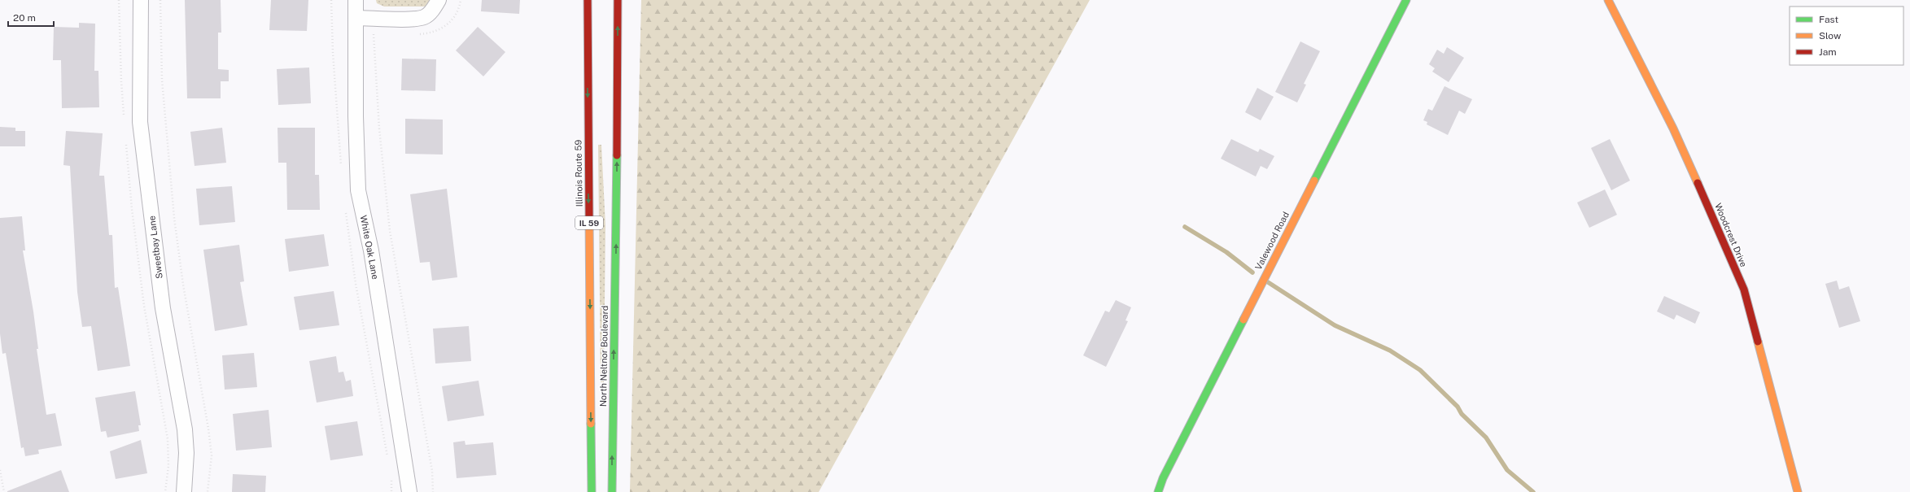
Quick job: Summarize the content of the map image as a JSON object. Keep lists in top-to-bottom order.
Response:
{
  "streets": {
    "street": [
      "Illinois Route 59",
      "IL 59",
      "Woodcrest Drive",
      "Valewood Road",
      "Sweetbay Lane",
      "White Oak Lane",
      "North Neltnor Boulevard"
    ]
  },
  "crossings": [
    ["Illinois Route 59", "North Neltnor Boulevard"]
  ],
  "one_way": ["Illinois Route 59"],
  "legend": ["Fast", "Slow", "Jam"],
  "scale_bar": "20 m"
}
